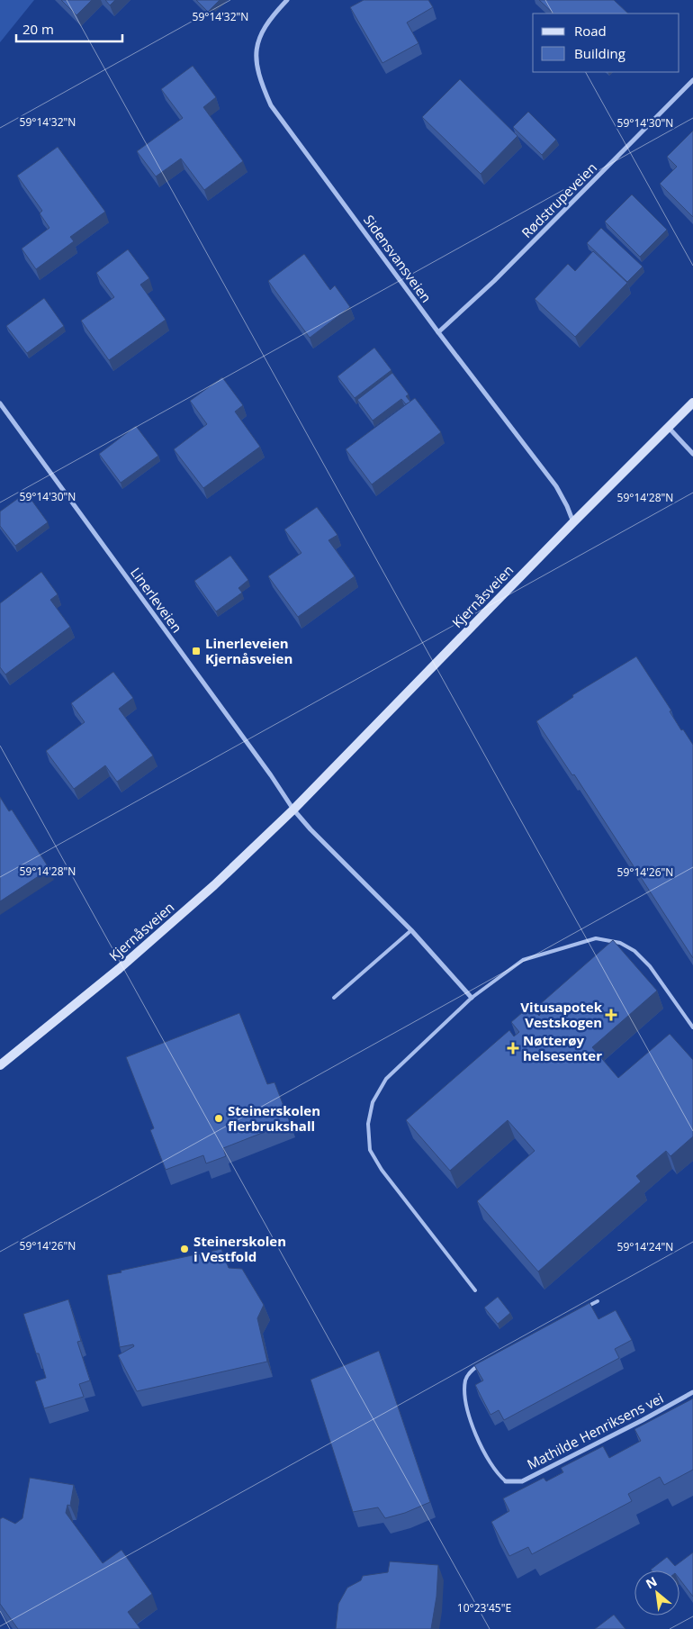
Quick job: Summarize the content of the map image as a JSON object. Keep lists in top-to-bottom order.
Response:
{
  "streets": {
    "main road": ["Kjernåsveien"],
    "street": [
      "Rødstrupeveien",
      "Sidensvansveien",
      "Linerleveien",
      "Mathilde Henriksens vei"
    ]
  },
  "crossings": [
    ["Rødstrupeveien", "Sidensvansveien"],
    ["Sidensvansveien", "Kjernåsveien"],
    ["Kjernåsveien", "Linerleveien"]
  ],
  "places": {
    "transit": ["Linerleveien Kjernåsveien"],
    "health": ["Vitusapotek Vestskogen", "Nøtterøy helsesenter"],
    "other": ["Steinerskolen flerbrukshall", "Steinerskolen i Vestfold"]
  },
  "legend": ["Road", "Building"],
  "scale_bar": "20 m",
  "north": "top left",
  "coordinates": [
    "59°14'32\"N",
    "59°14'30\"N",
    "59°14'28\"N",
    "59°14'26\"N",
    "59°14'24\"N",
    "10°23'45\"E"
  ]
}
